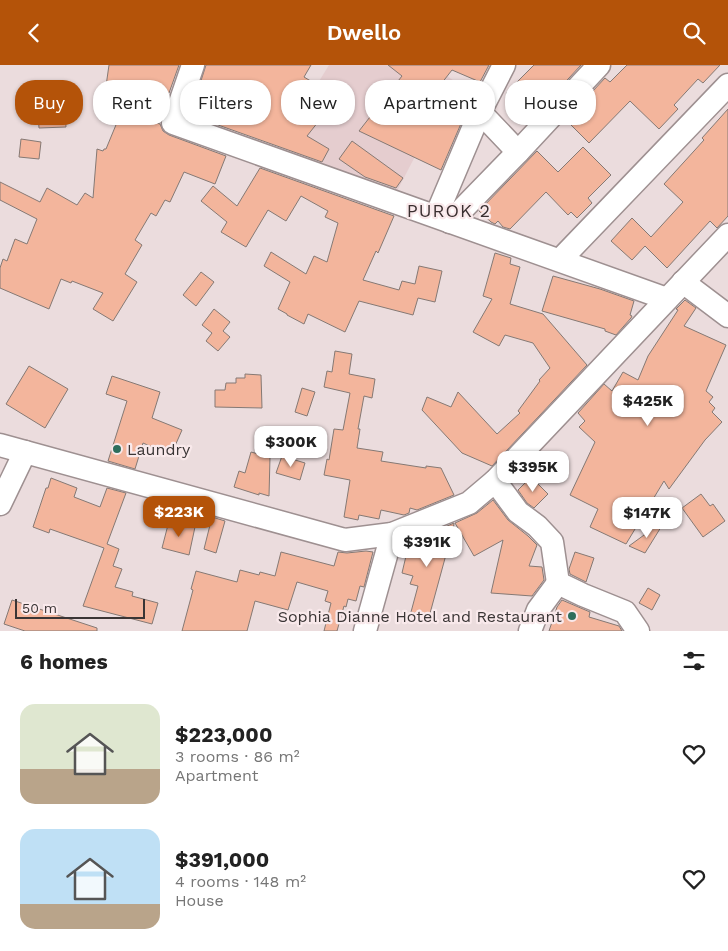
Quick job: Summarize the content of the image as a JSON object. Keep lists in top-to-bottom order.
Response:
{
  "districts": ["PUROK 2"],
  "places": ["Laundry", "Sophia Dianne Hotel and Restaurant"],
  "scale_bar": "50 m",
  "page": {
    "header": "Dwello",
    "chip": [
      "Buy",
      "Rent",
      "Filters",
      "New",
      "Apartment",
      "House"
    ],
    "price": [
      "$425K",
      "$300K",
      "$395K",
      "$223K",
      "$147K",
      "$391K"
    ],
    "scale": "50 m",
    "heading": "6 homes",
    "list": [
      {
        "name": "$223,000",
        "note": "3 rooms · 86 m² · Apartment"
      },
      {
        "name": "$391,000",
        "note": "4 rooms · 148 m² · House"
      }
    ]
  }
}
